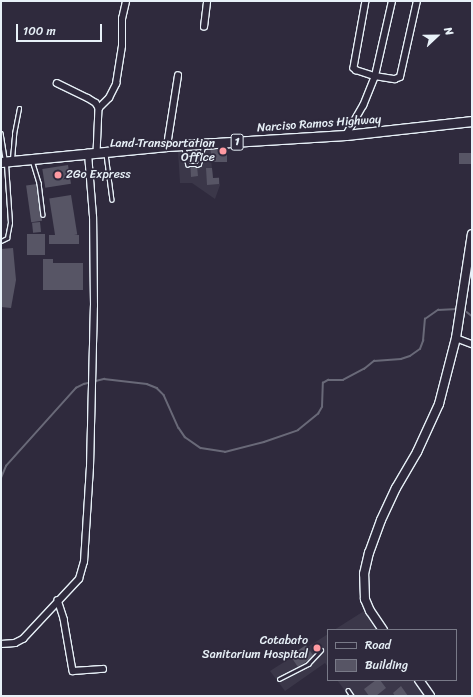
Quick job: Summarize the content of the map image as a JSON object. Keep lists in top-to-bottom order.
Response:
{
  "streets": {
    "main road": ["Narciso Ramos Highway", "1"]
  },
  "places": ["Land Transportation Office", "2Go Express", "Cotabato Sanitarium Hospital"],
  "legend": ["Road", "Building"],
  "scale_bar": "100 m",
  "north": "right"
}
